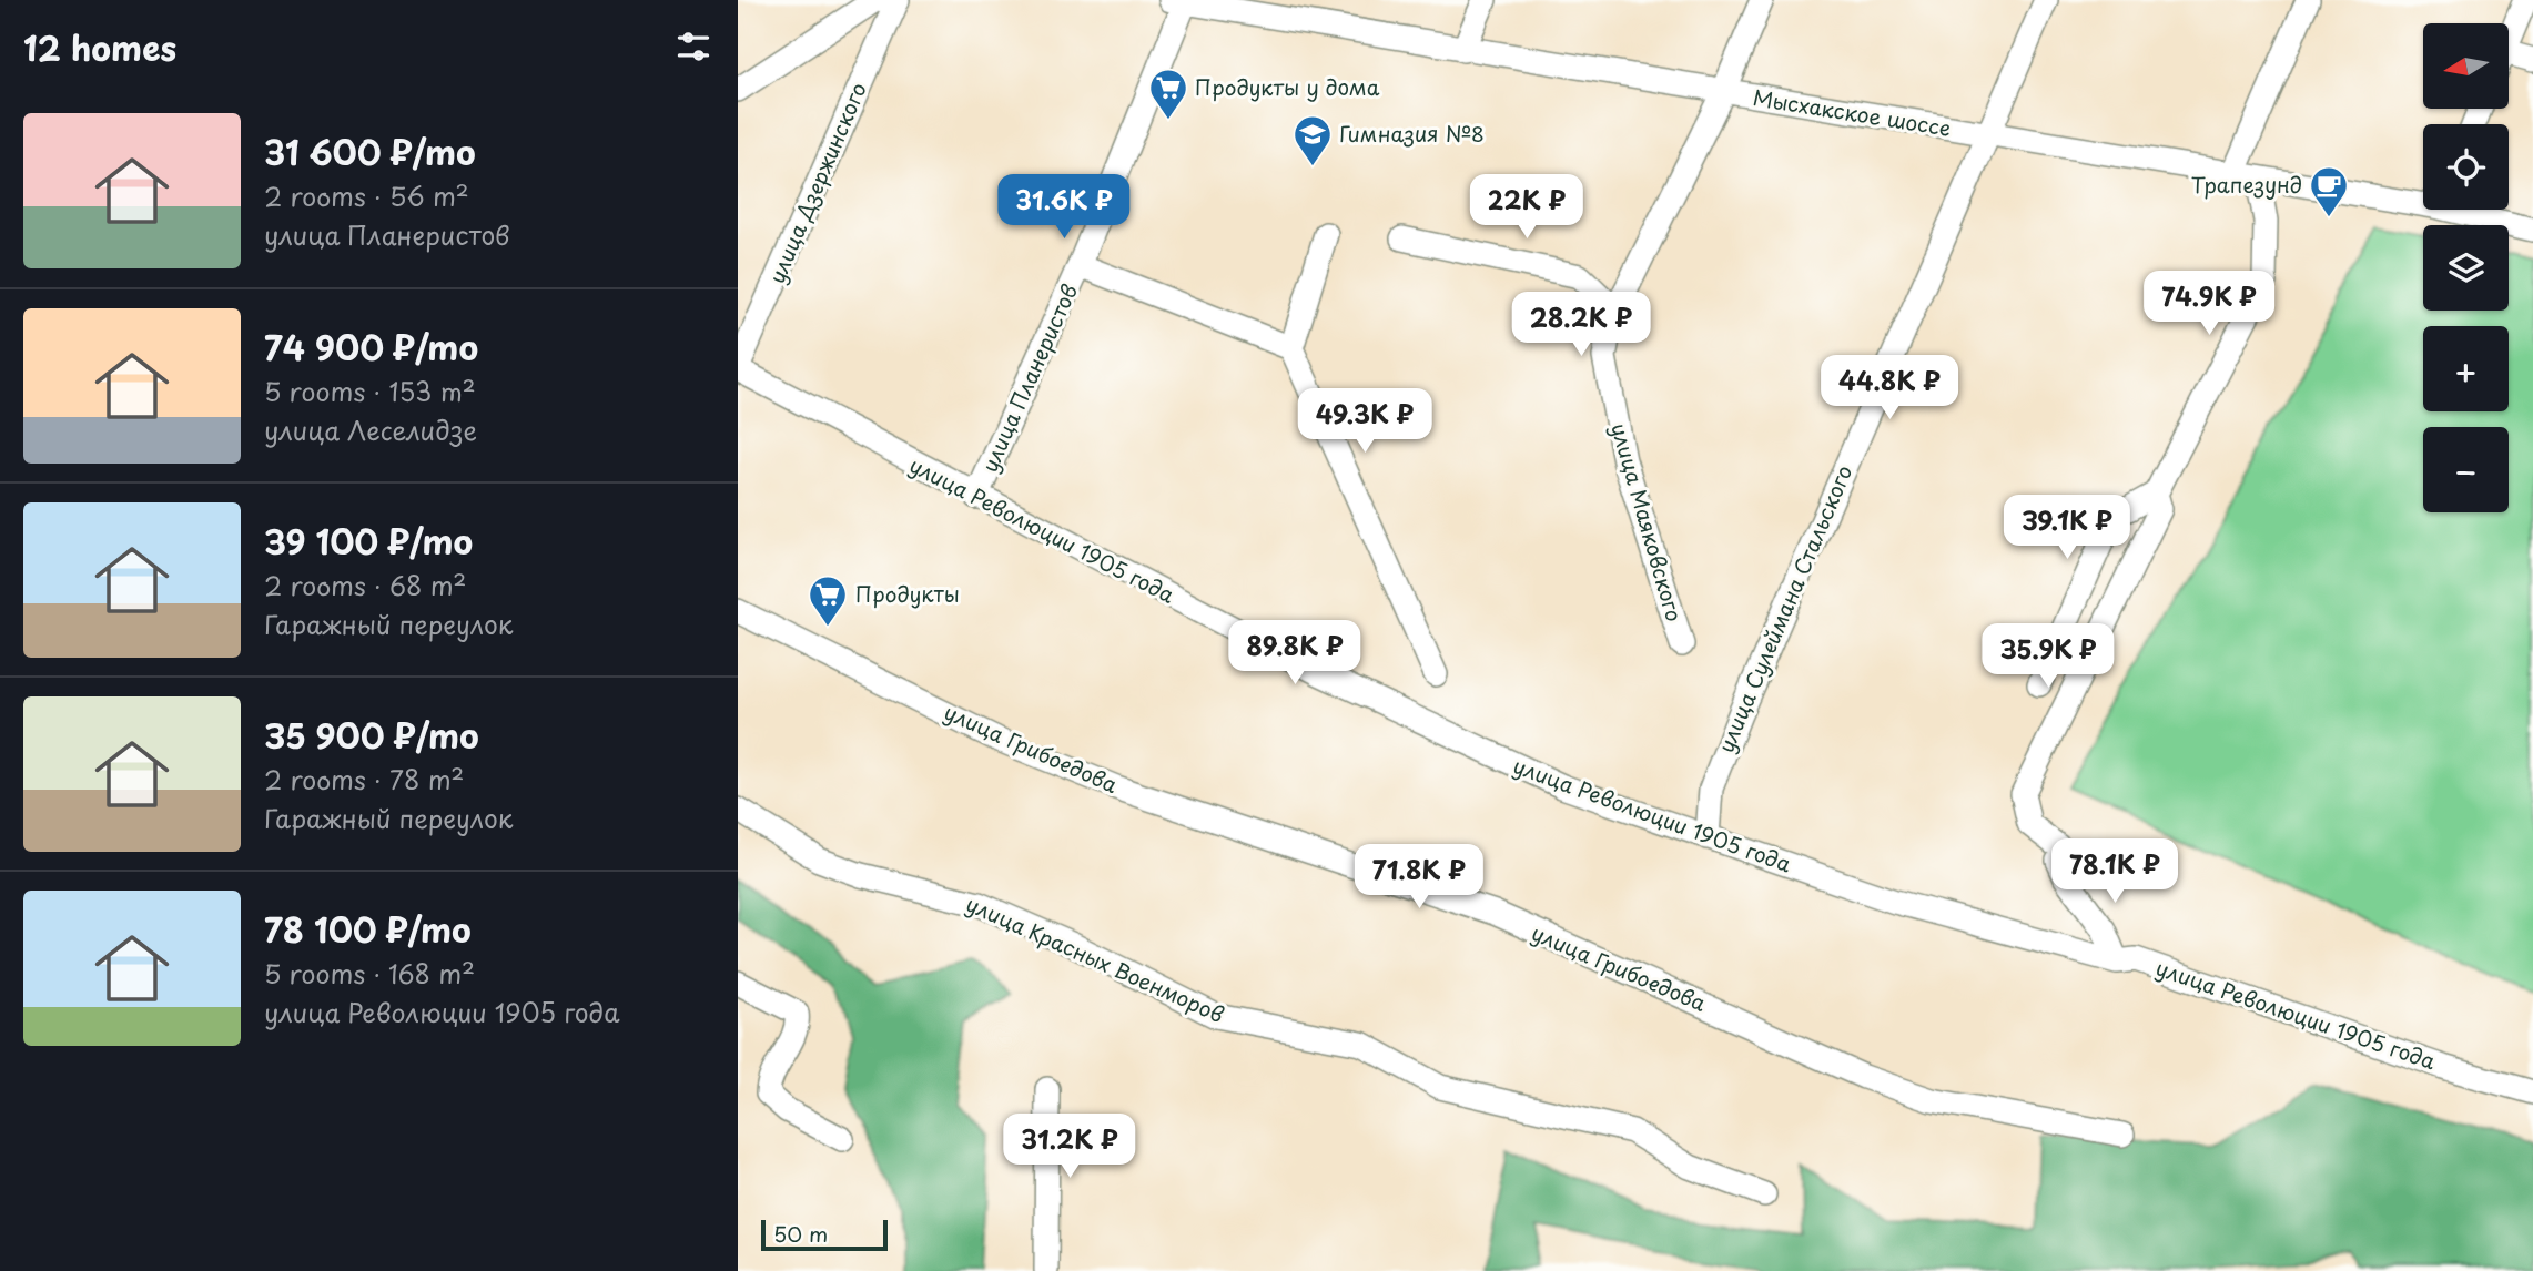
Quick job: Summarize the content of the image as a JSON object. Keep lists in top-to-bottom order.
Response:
{
  "streets": {
    "street": [
      "Мысхакское шоссе",
      "улица Дзержинского",
      "улица Планеристов",
      "улица Маяковского",
      "улица Революции 1905 года",
      "улица Сулеймана Стальского",
      "улица Грибоедова",
      "улица Красных Военморов"
    ]
  },
  "crossings": [
    ["Мысхакское шоссе", "улица Планеристов"],
    ["Мысхакское шоссе", "улица Маяковского"],
    ["Мысхакское шоссе", "улица Сулеймана Стальского"],
    ["улица Дзержинского", "улица Революции 1905 года"],
    ["улица Планеристов", "улица Революции 1905 года"],
    ["улица Революции 1905 года", "улица Сулеймана Стальского"]
  ],
  "places": {
    "supermarket": ["Продукты у дома", "Продукты"],
    "school or university": ["Гимназия №8"],
    "cafe": ["Трапезунд"]
  },
  "scale_bar": "50 m",
  "north": "left",
  "page": {
    "heading": "12 homes",
    "map_buttons": ["+", "−"],
    "list": [
      {
        "name": "31 600 ₽/mo",
        "note": "2 rooms · 56 m² · улица Планеристов"
      },
      {
        "name": "74 900 ₽/mo",
        "note": "5 rooms · 153 m² · улица Леселидзе"
      },
      {
        "name": "39 100 ₽/mo",
        "note": "2 rooms · 68 m² · Гаражный переулок"
      },
      {
        "name": "35 900 ₽/mo",
        "note": "2 rooms · 78 m² · Гаражный переулок"
      },
      {
        "name": "78 100 ₽/mo",
        "note": "5 rooms · 168 m² · улица Революции 1905 года"
      }
    ],
    "price": [
      "31.6K ₽",
      "22K ₽",
      "74.9K ₽",
      "28.2K ₽",
      "44.8K ₽",
      "49.3K ₽",
      "39.1K ₽",
      "89.8K ₽",
      "35.9K ₽",
      "78.1K ₽",
      "71.8K ₽",
      "31.2K ₽"
    ],
    "scale": "50 m"
  }
}
